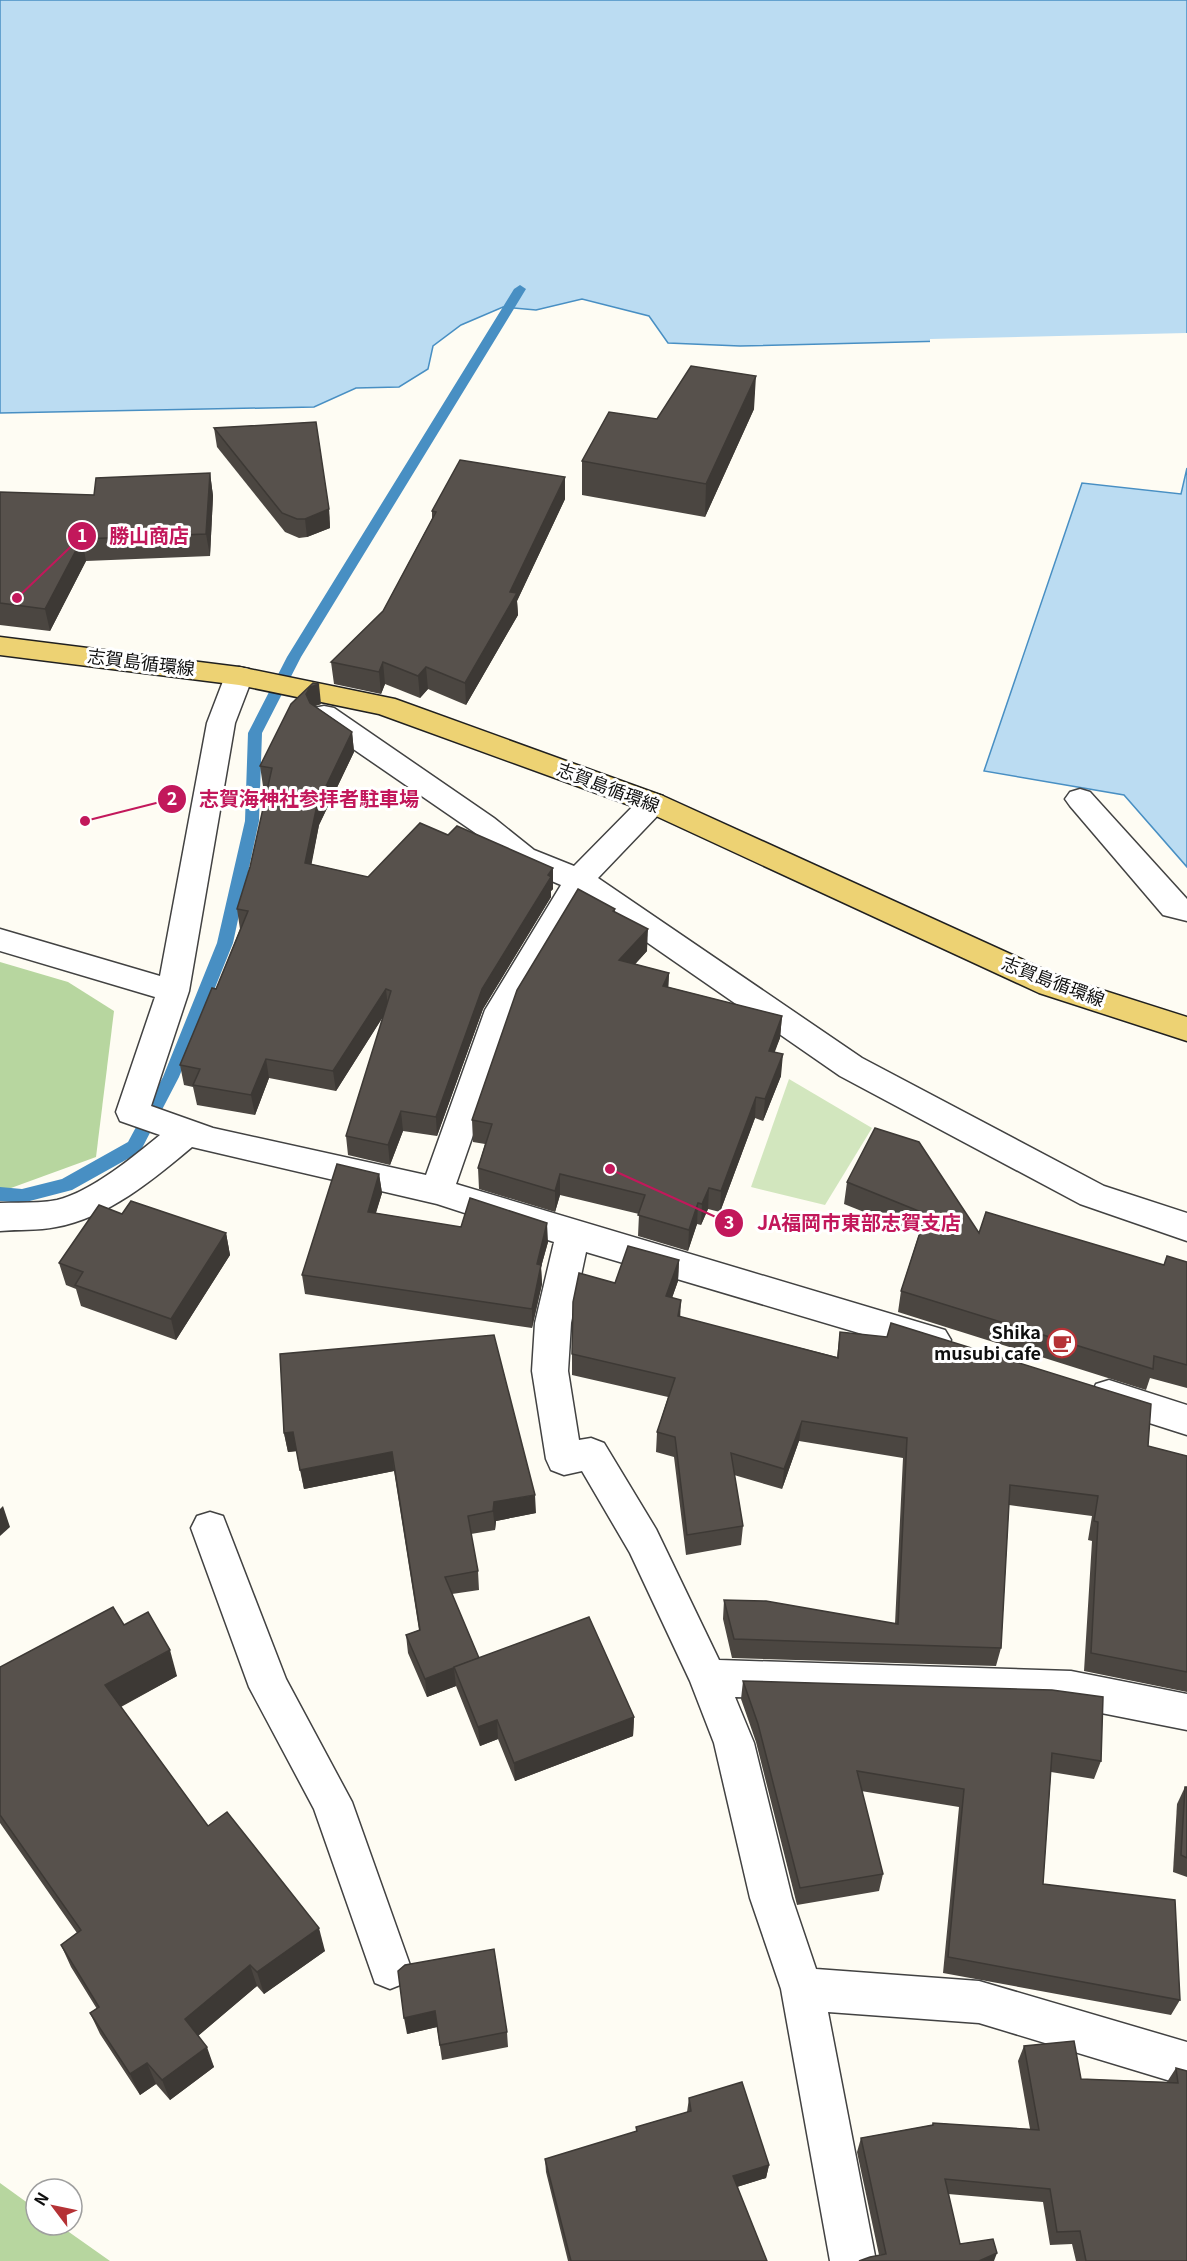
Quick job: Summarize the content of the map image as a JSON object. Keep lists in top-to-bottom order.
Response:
{
  "streets": {
    "main road": ["志賀島循環線"]
  },
  "places": {
    "other": ["勝山商店", "志賀海神社参拝者駐車場", "JA福岡市東部志賀支店"],
    "cafe": ["Shika musubi cafe"]
  },
  "north": "top left"
}
